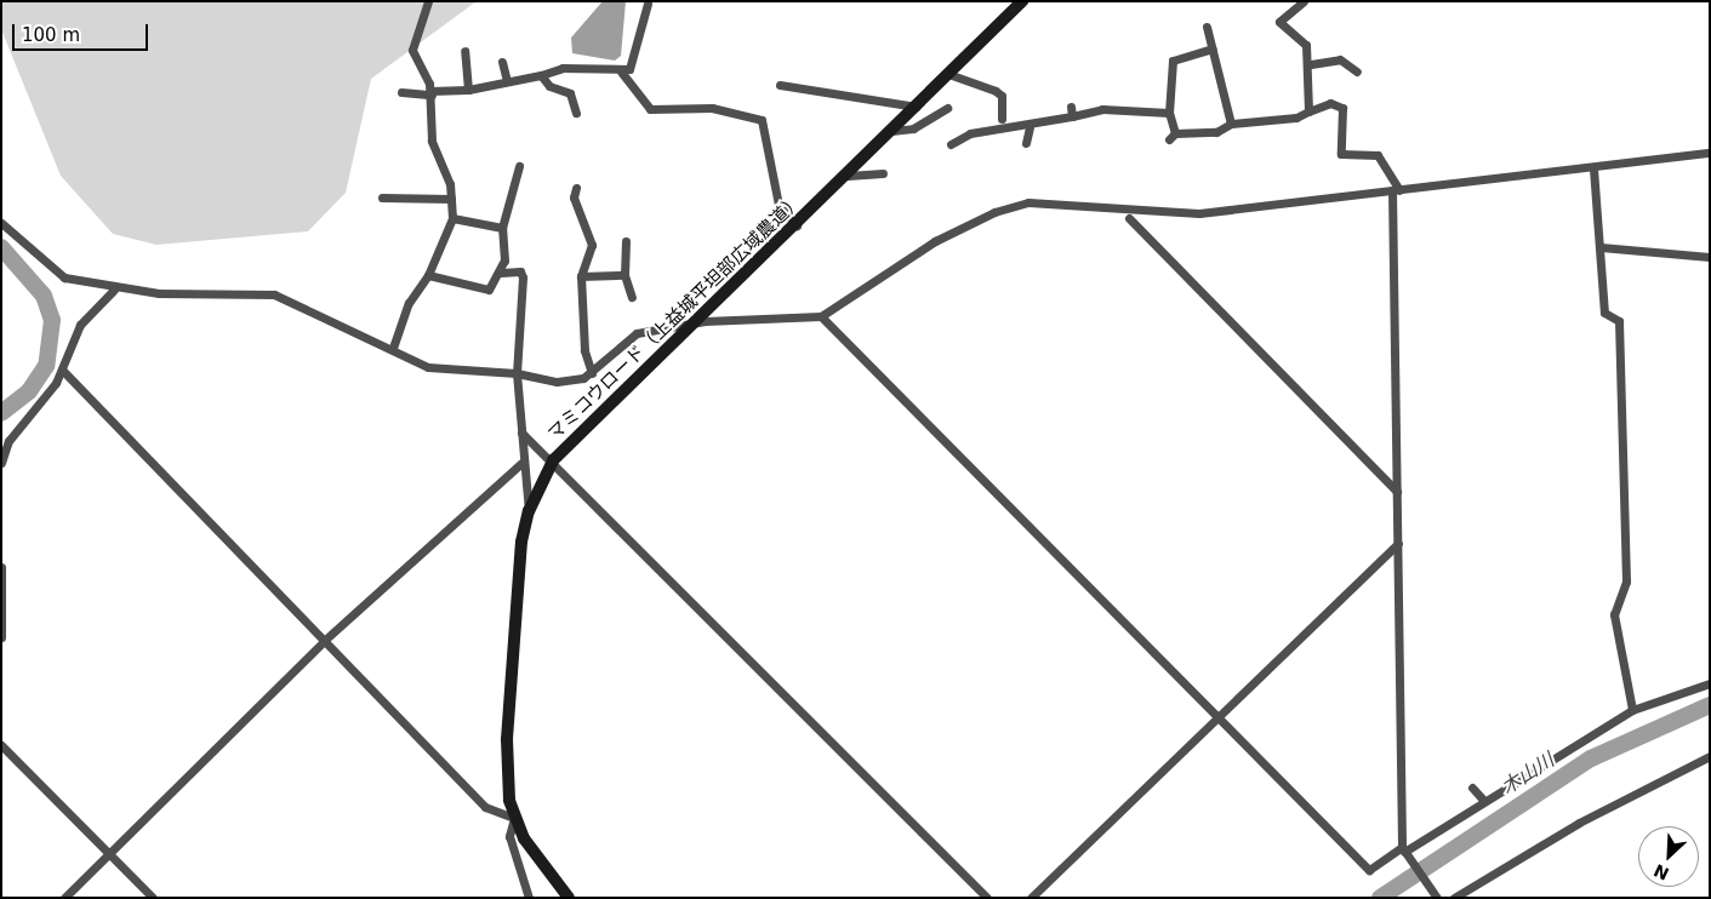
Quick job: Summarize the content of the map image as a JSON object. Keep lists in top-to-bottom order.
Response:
{
  "streets": {
    "street": ["マミコウロード（上益城平坦部広域農道）"]
  },
  "water": ["木山川"],
  "scale_bar": "100 m",
  "north": "bottom left"
}
